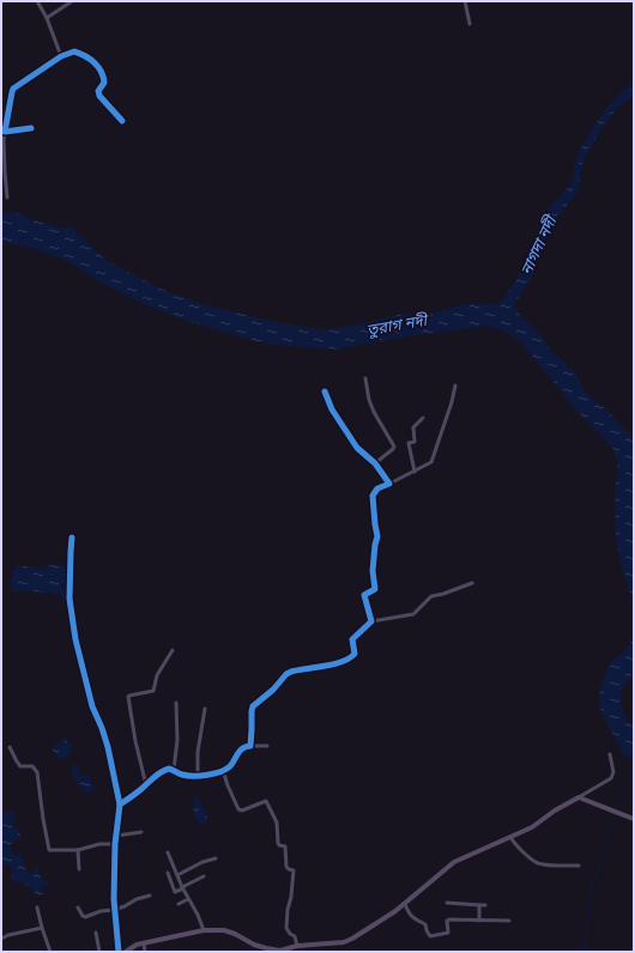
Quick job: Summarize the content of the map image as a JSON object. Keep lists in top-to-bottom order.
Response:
{
  "water": ["নাগদা নদী", "তুরাগ নদী"]
}
